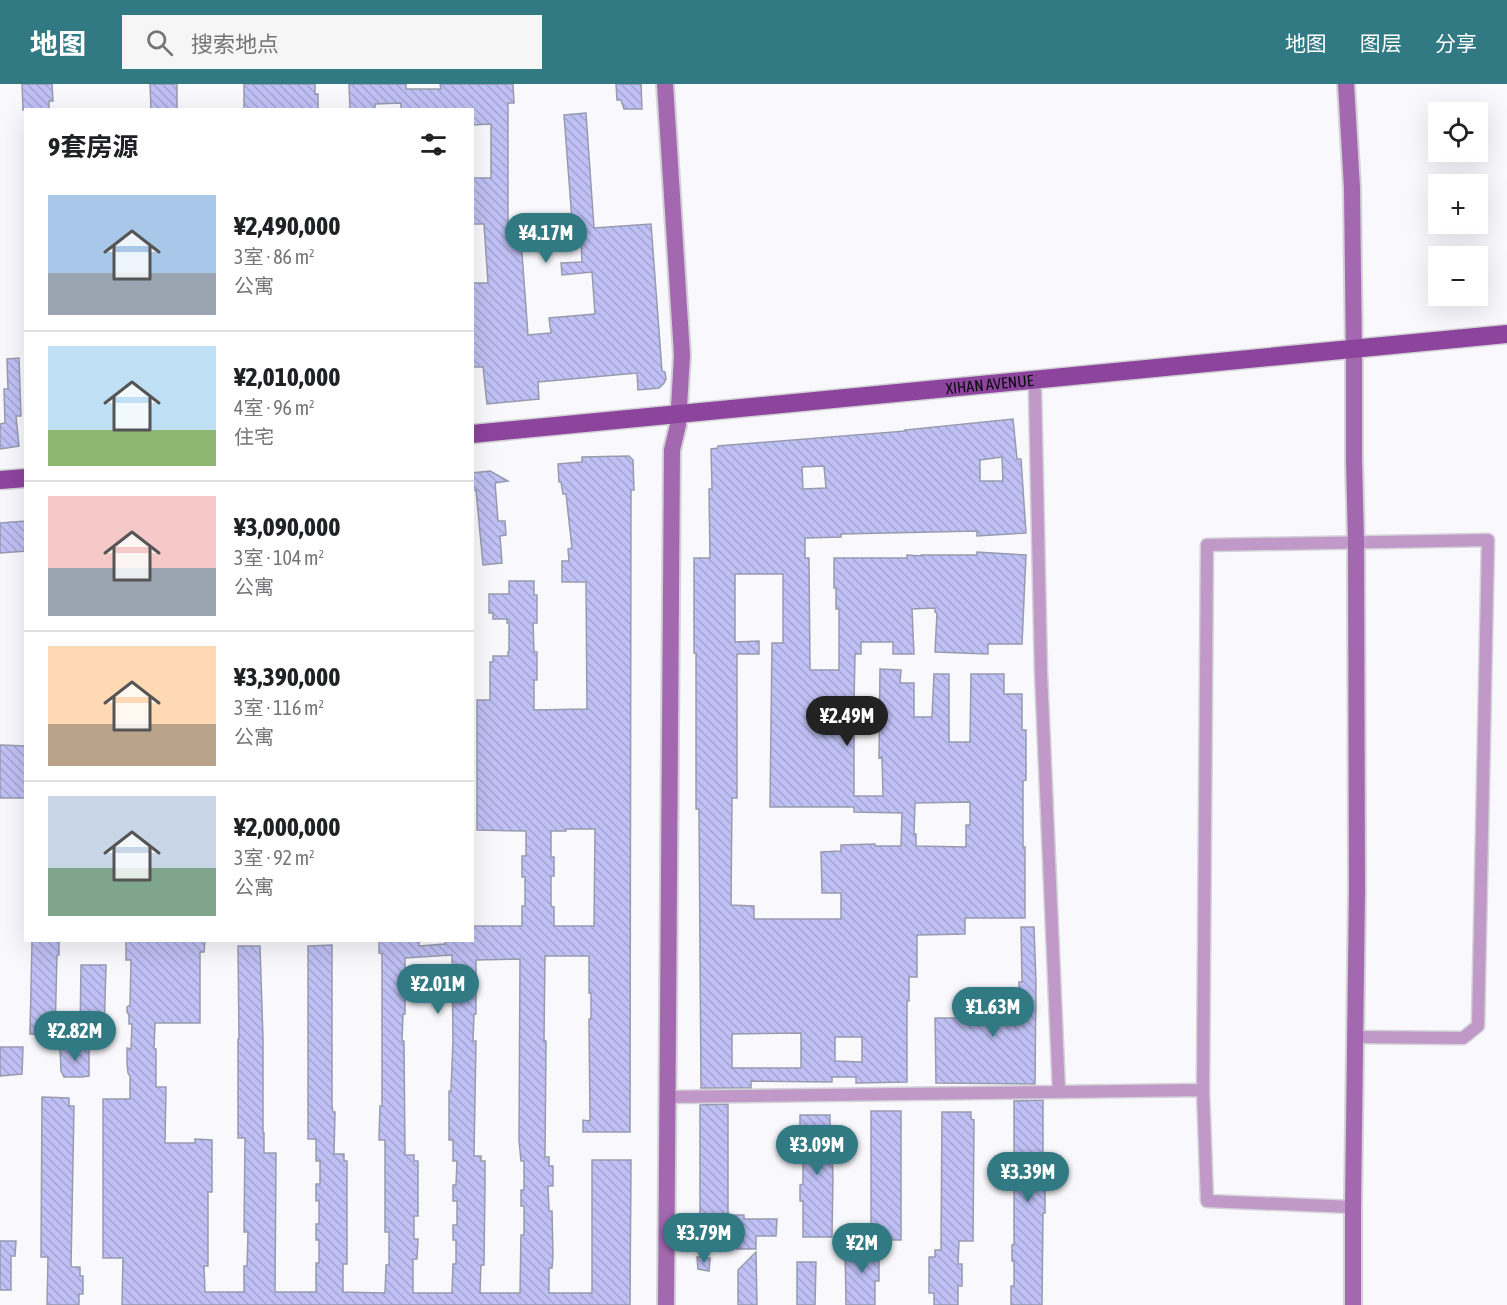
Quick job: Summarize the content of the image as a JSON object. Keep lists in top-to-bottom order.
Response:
{
  "streets": {
    "main road": ["XIHAN AVENUE"]
  },
  "page": {
    "header": "地图",
    "search": "搜索地点",
    "nav": ["地图", "图层", "分享"],
    "map_buttons": ["+", "−"],
    "heading": "9套房源",
    "list": [
      {
        "name": "¥2,490,000",
        "note": "3室 · 86 m² · 公寓"
      },
      {
        "name": "¥2,010,000",
        "note": "4室 · 96 m² · 住宅"
      },
      {
        "name": "¥3,090,000",
        "note": "3室 · 104 m² · 公寓"
      },
      {
        "name": "¥3,390,000",
        "note": "3室 · 116 m² · 公寓"
      },
      {
        "name": "¥2,000,000",
        "note": "3室 · 92 m² · 公寓"
      }
    ],
    "price": [
      "¥4.17M",
      "¥2.49M",
      "¥2.01M",
      "¥1.63M",
      "¥2.82M",
      "¥3.09M",
      "¥3.39M",
      "¥3.79M",
      "¥2M"
    ]
  }
}
